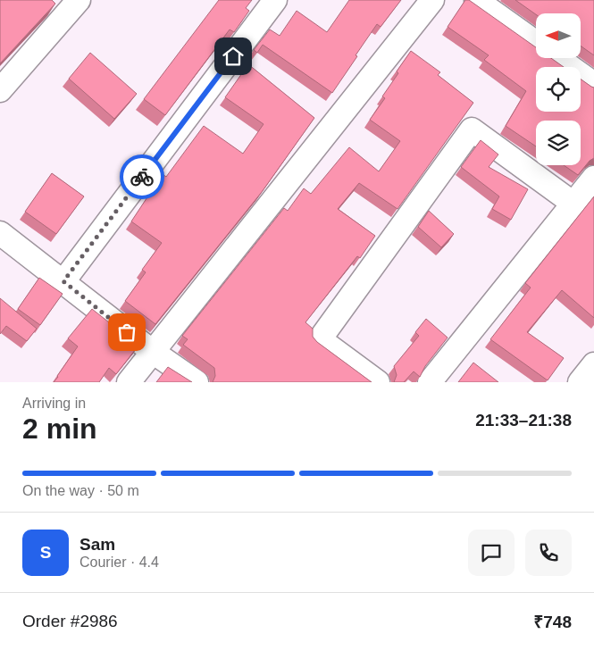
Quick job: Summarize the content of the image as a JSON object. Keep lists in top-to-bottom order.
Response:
{
  "north": "left",
  "page": {
    "heading": ["2 min", "Arriving in", "21:33–21:38"],
    "panel": [
      "Sam",
      "Courier · 4.4",
      "Order #2986",
      "₹748"
    ],
    "bar": "On the way · 50 m",
    "round": "S"
  }
}
